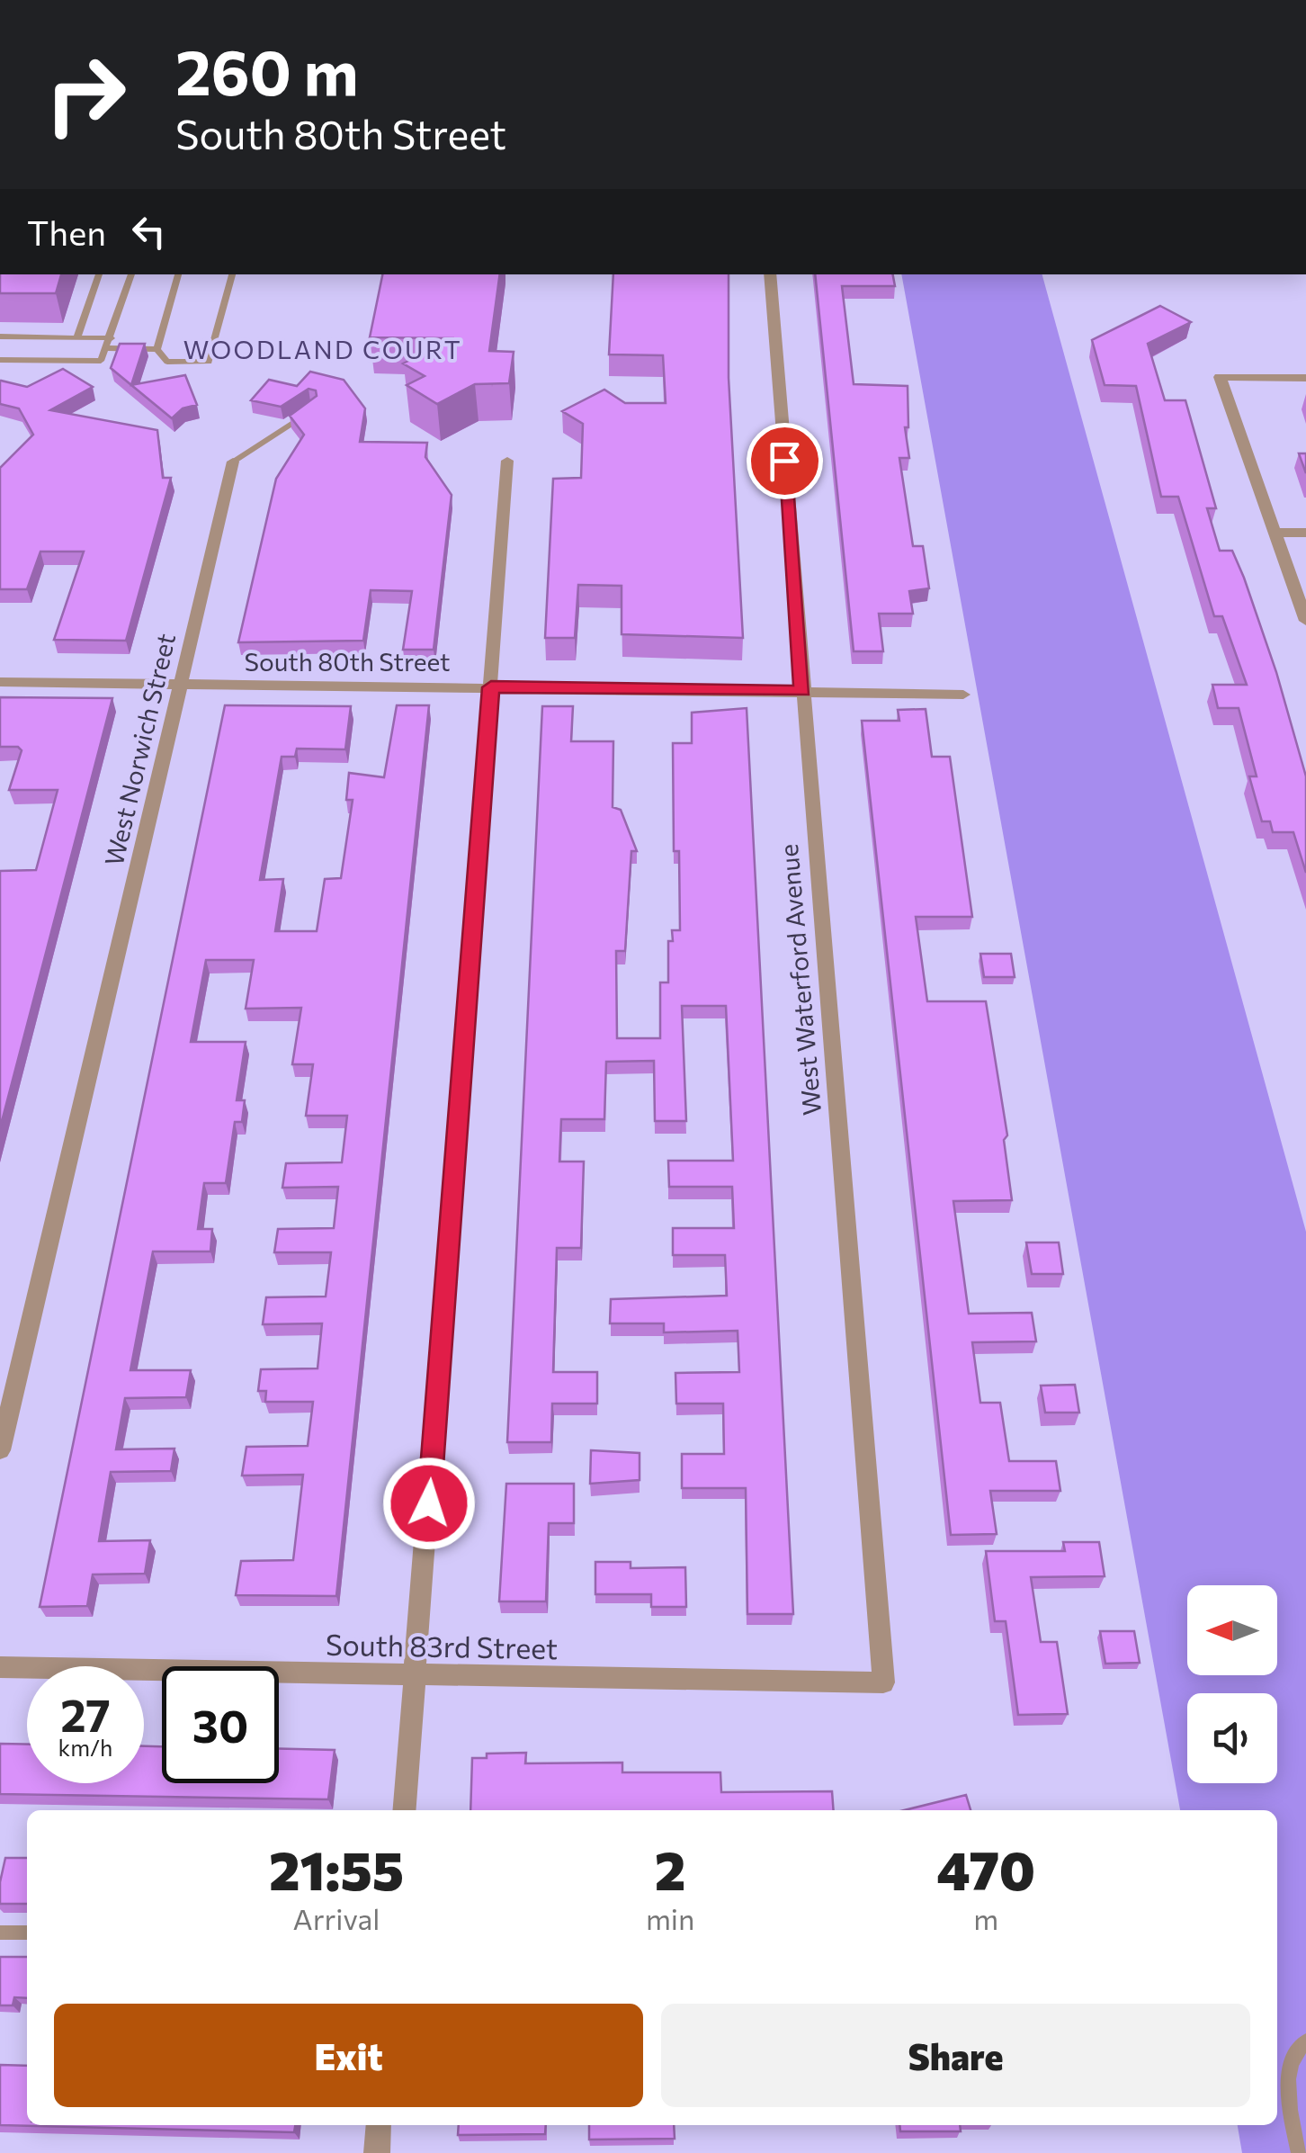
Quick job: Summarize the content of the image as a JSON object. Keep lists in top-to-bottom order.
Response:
{
  "streets": {
    "street": [
      "South 80th Street",
      "West Norwich Street",
      "West Waterford Avenue",
      "South 83rd Street"
    ]
  },
  "crossings": [
    ["South 80th Street", "West Norwich Street"],
    ["South 80th Street", "West Waterford Avenue"],
    ["West Waterford Avenue", "South 83rd Street"]
  ],
  "districts": ["WOODLAND COURT"],
  "north": "left",
  "page": {
    "turn": ["260 m", "South 80th Street"],
    "then": "Then",
    "speed": "27 km/h",
    "limit": "30",
    "eta": [
      "21:55",
      "Arrival",
      "2",
      "min",
      "470",
      "m"
    ],
    "buttons": ["Exit", "Share"]
  }
}
